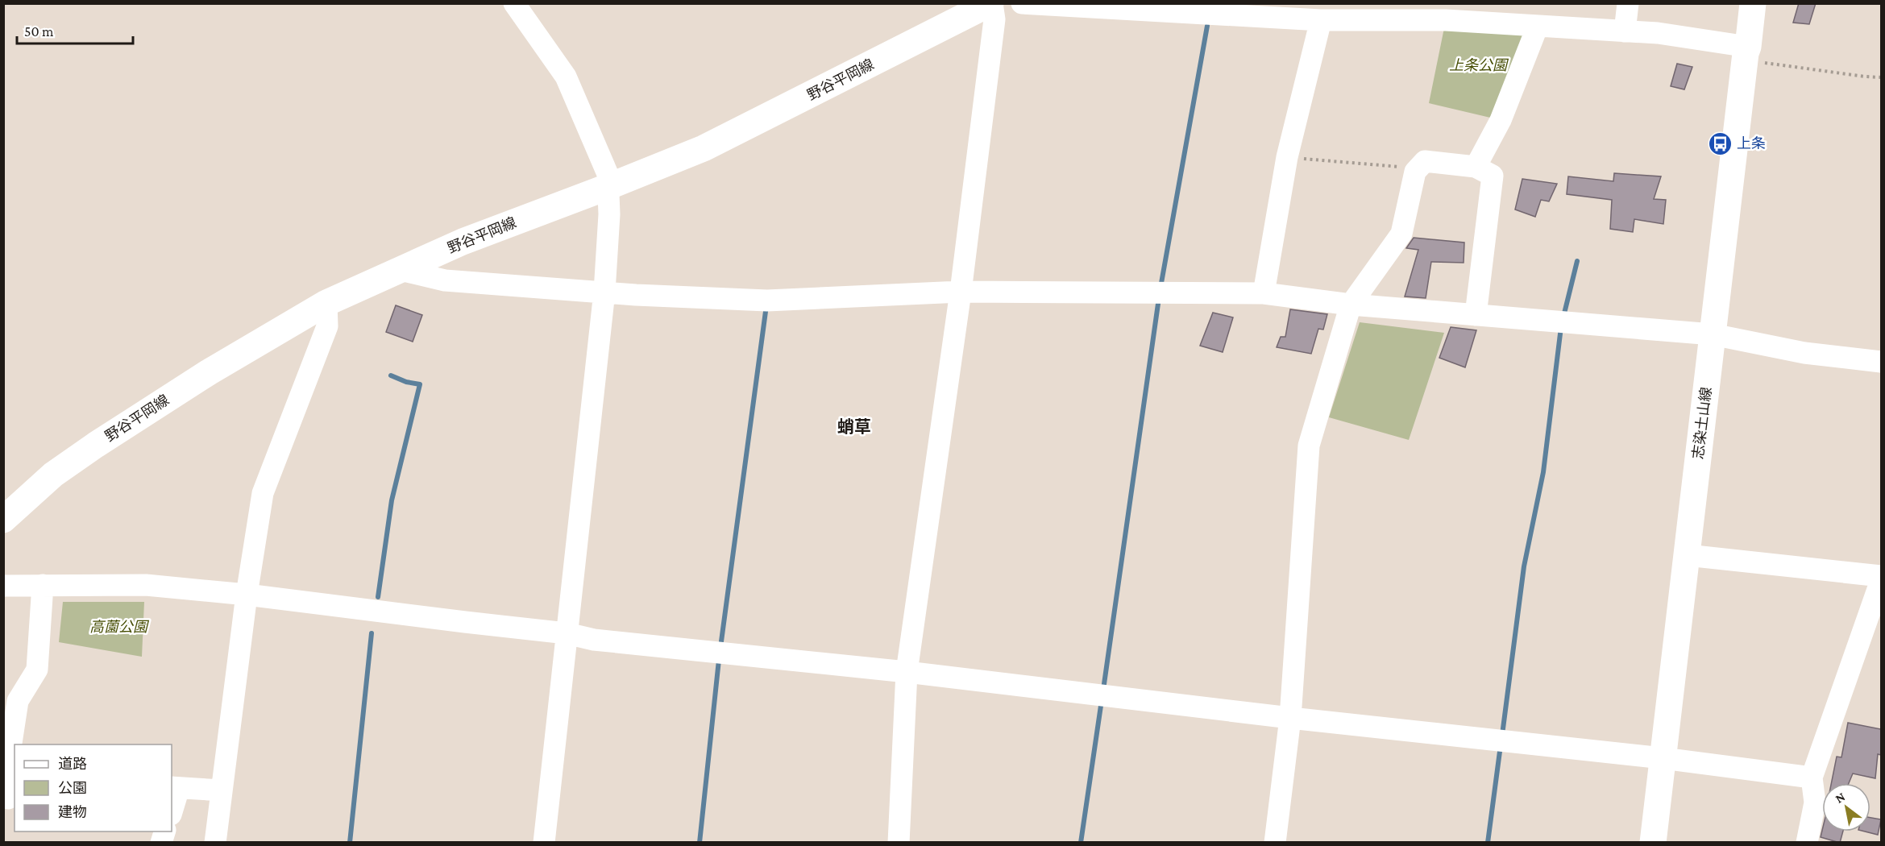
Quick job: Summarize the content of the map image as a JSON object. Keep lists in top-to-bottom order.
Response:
{
  "streets": {
    "main road": ["野谷平岡線", "志染土山線"]
  },
  "districts": ["蛸草"],
  "parks": ["上条公園", "高薗公園"],
  "places": {
    "bus stop": ["上条"]
  },
  "legend": ["道路", "公園", "建物"],
  "scale_bar": "50 m",
  "north": "top left"
}
